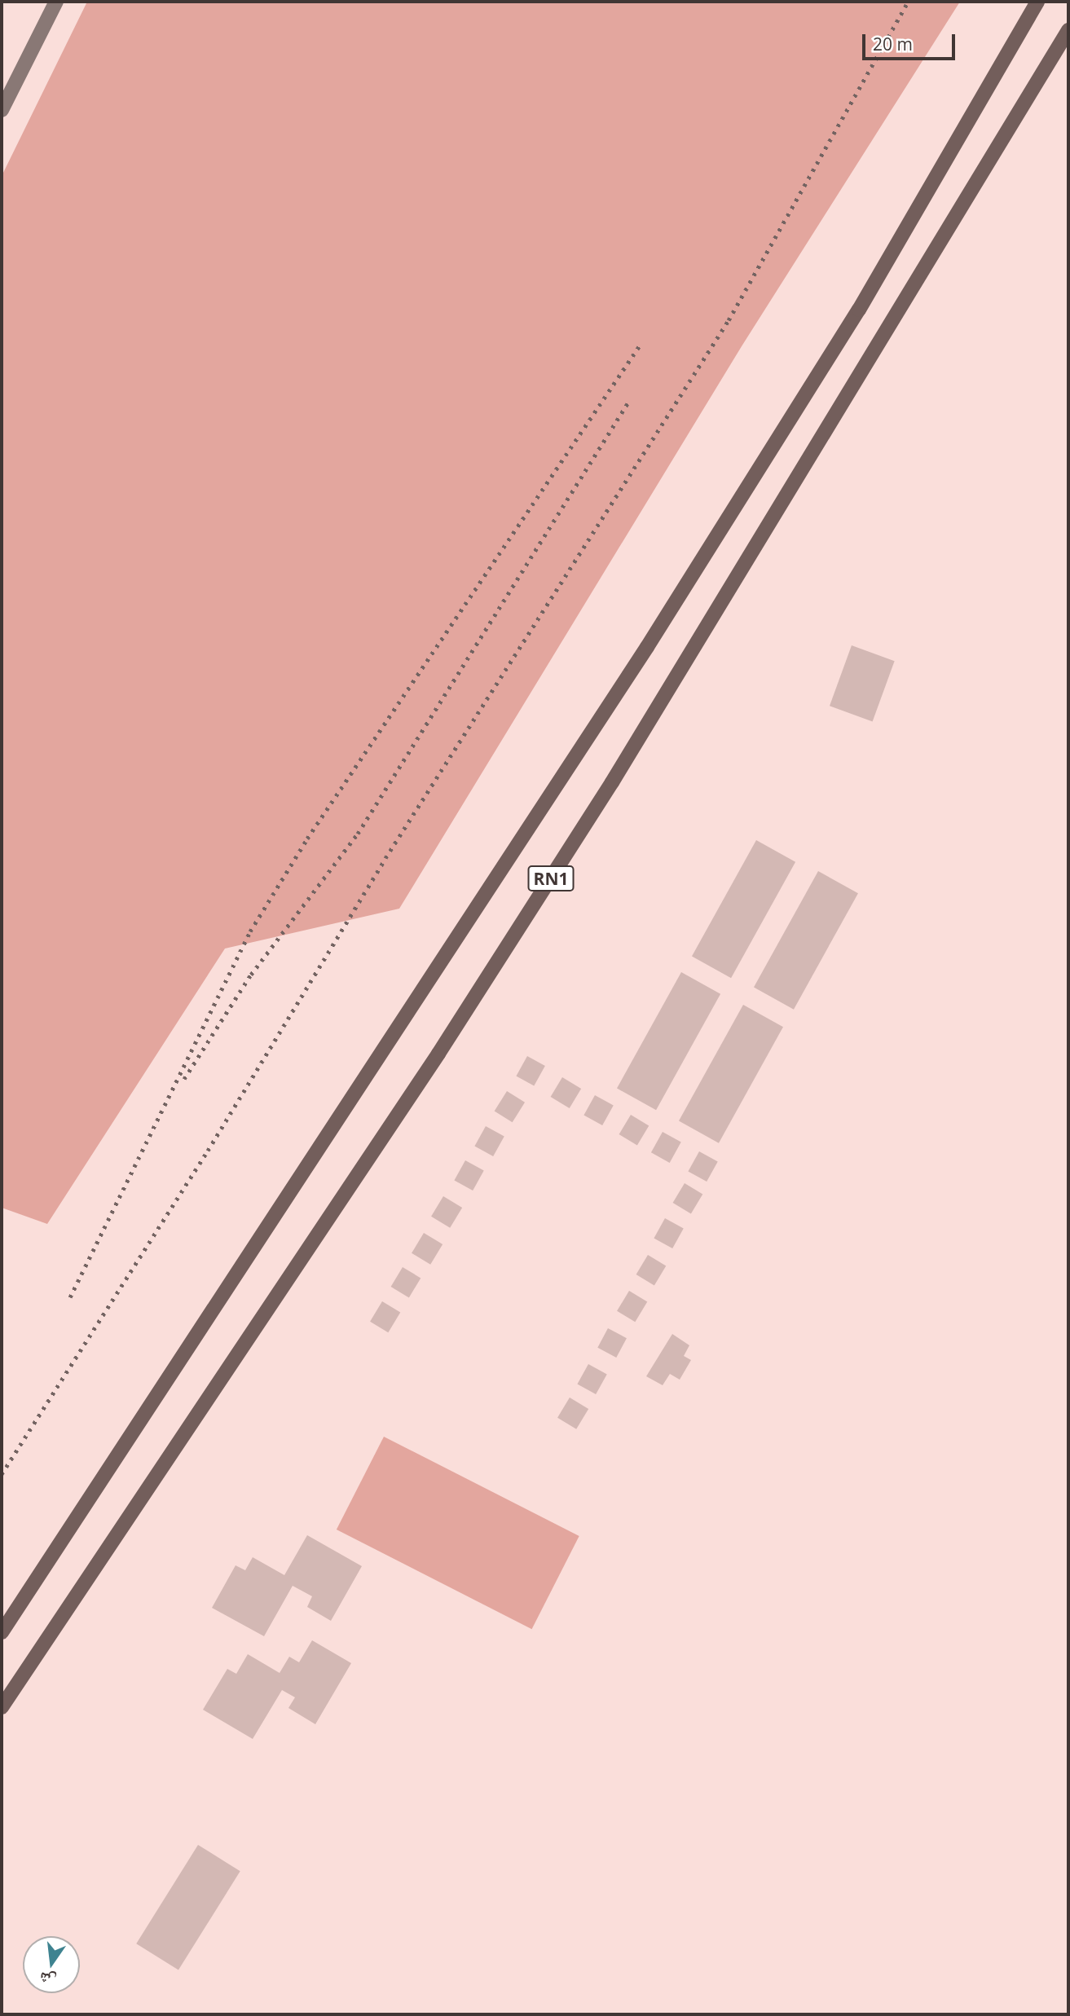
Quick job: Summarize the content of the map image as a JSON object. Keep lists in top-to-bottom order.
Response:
{
  "streets": {
    "main road": ["RN1"]
  },
  "scale_bar": "20 m",
  "north": "bottom"
}
